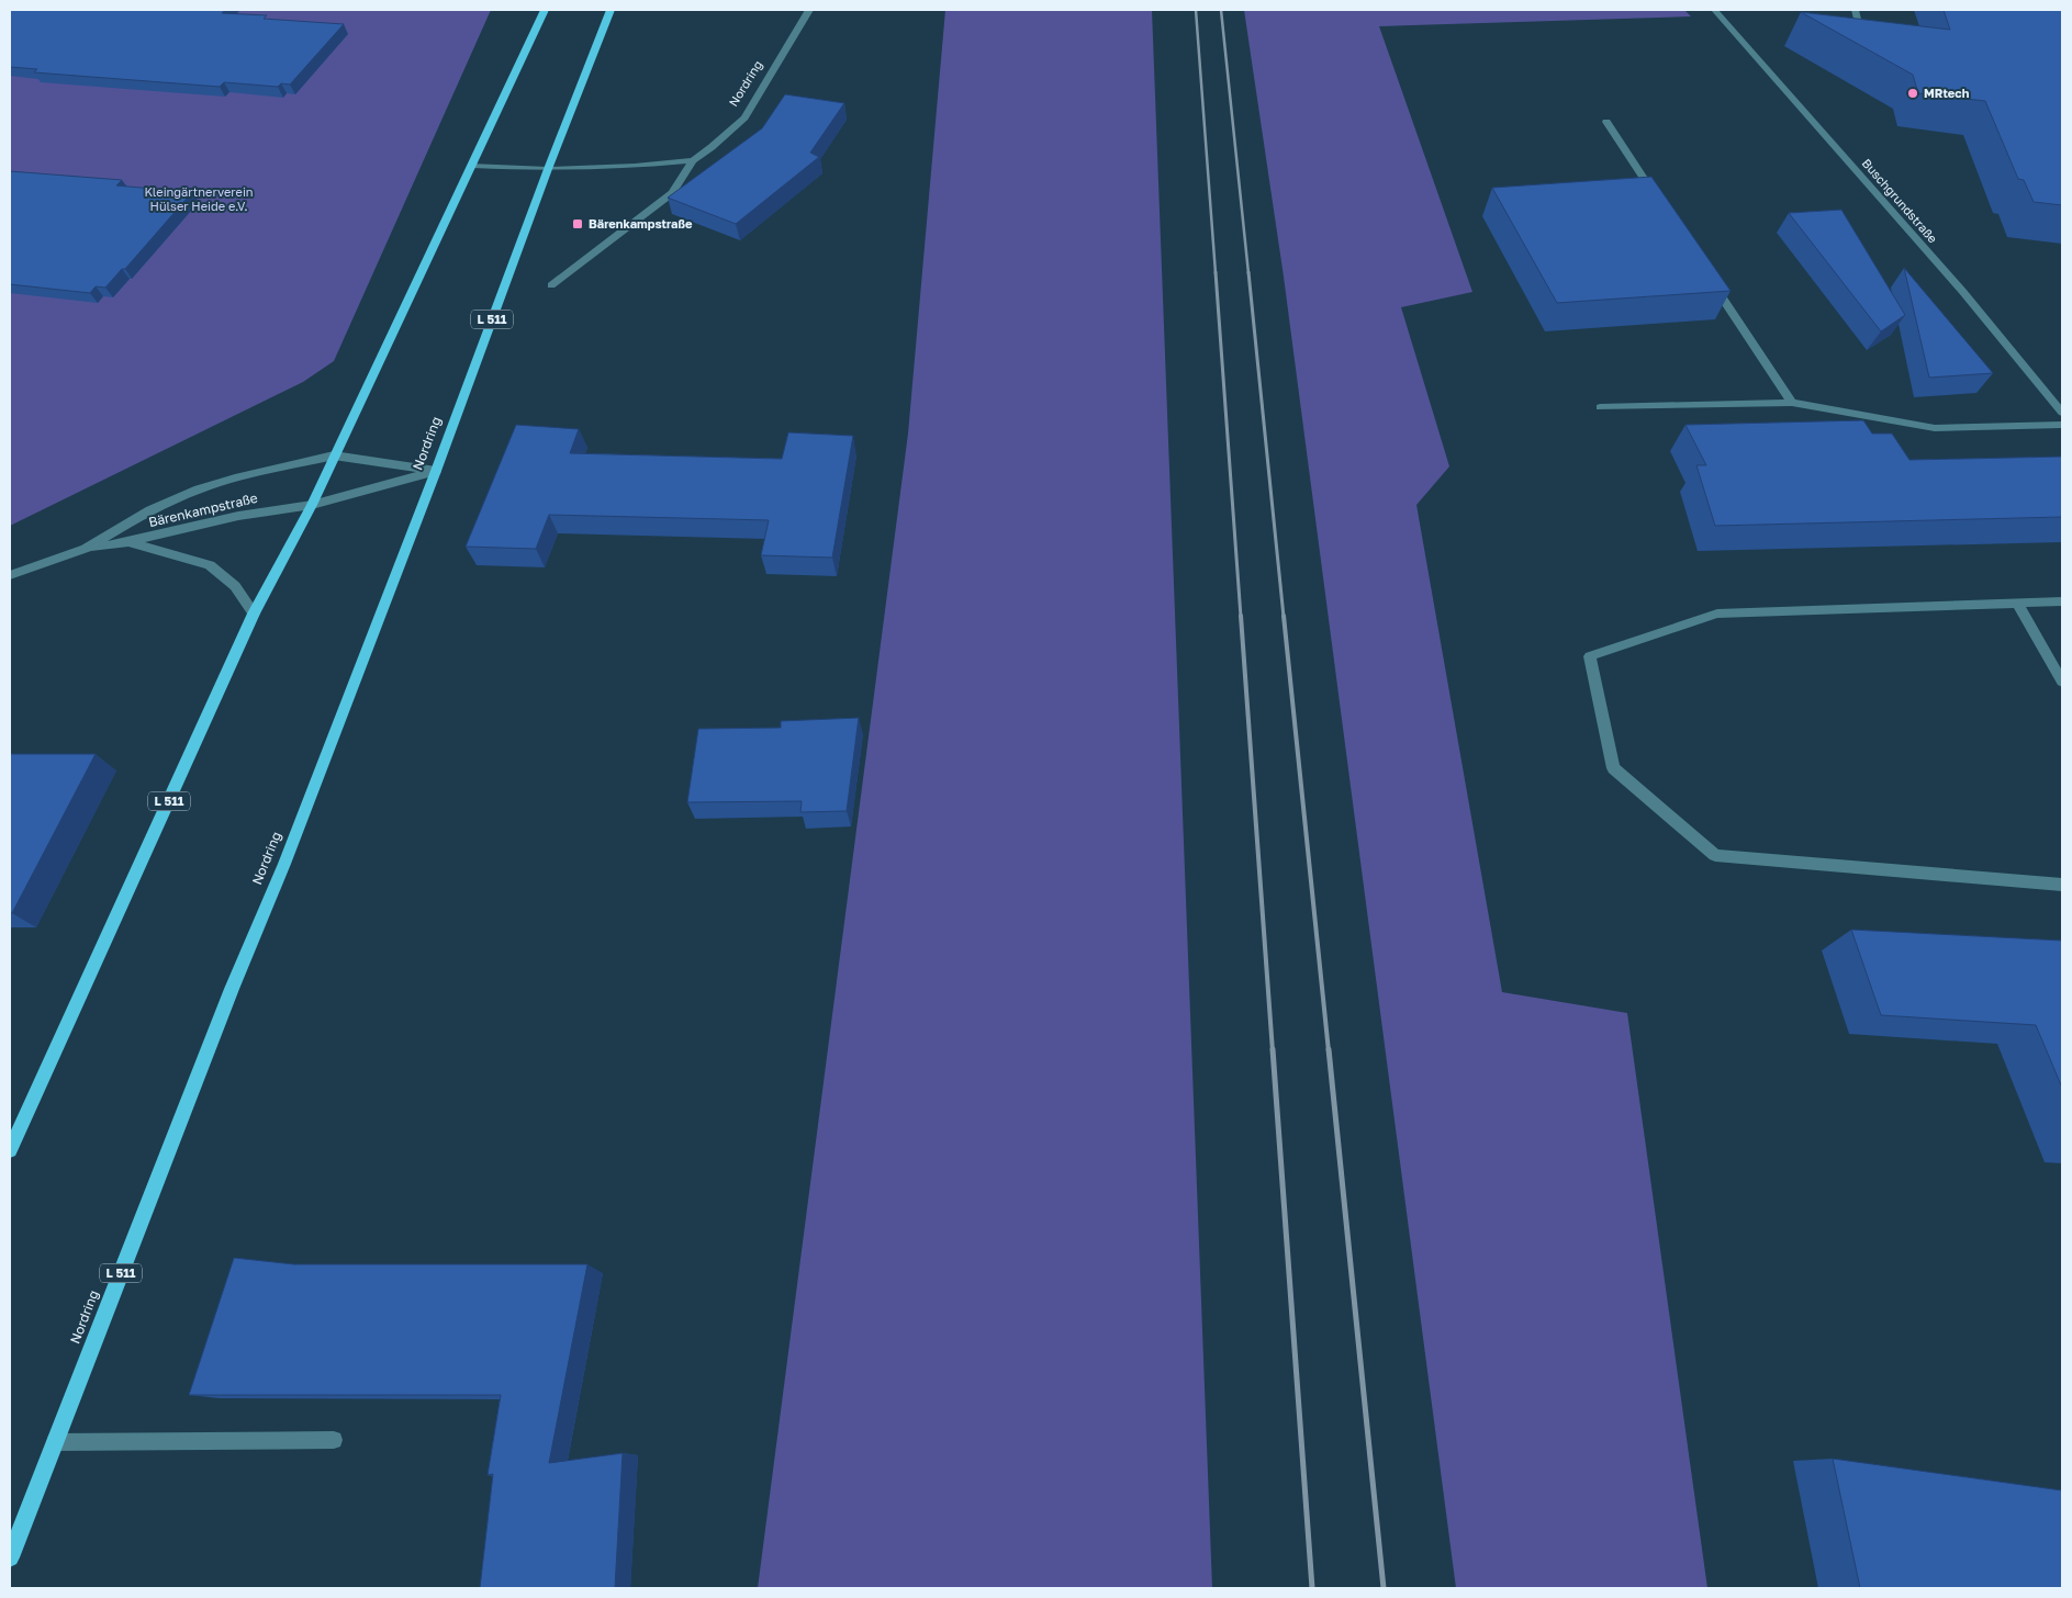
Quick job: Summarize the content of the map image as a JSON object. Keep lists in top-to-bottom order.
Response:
{
  "streets": {
    "main road": ["Nordring", "L 511"],
    "street": ["Buschgrundstraße", "Bärenkampstraße"]
  },
  "crossings": [
    ["Nordring", "Bärenkampstraße"],
    ["L 511", "Bärenkampstraße"]
  ],
  "parks": ["Kleingärtnerverein Hülser Heide e.V."],
  "places": {
    "other": ["MRtech"],
    "transit": ["Bärenkampstraße"]
  }
}
